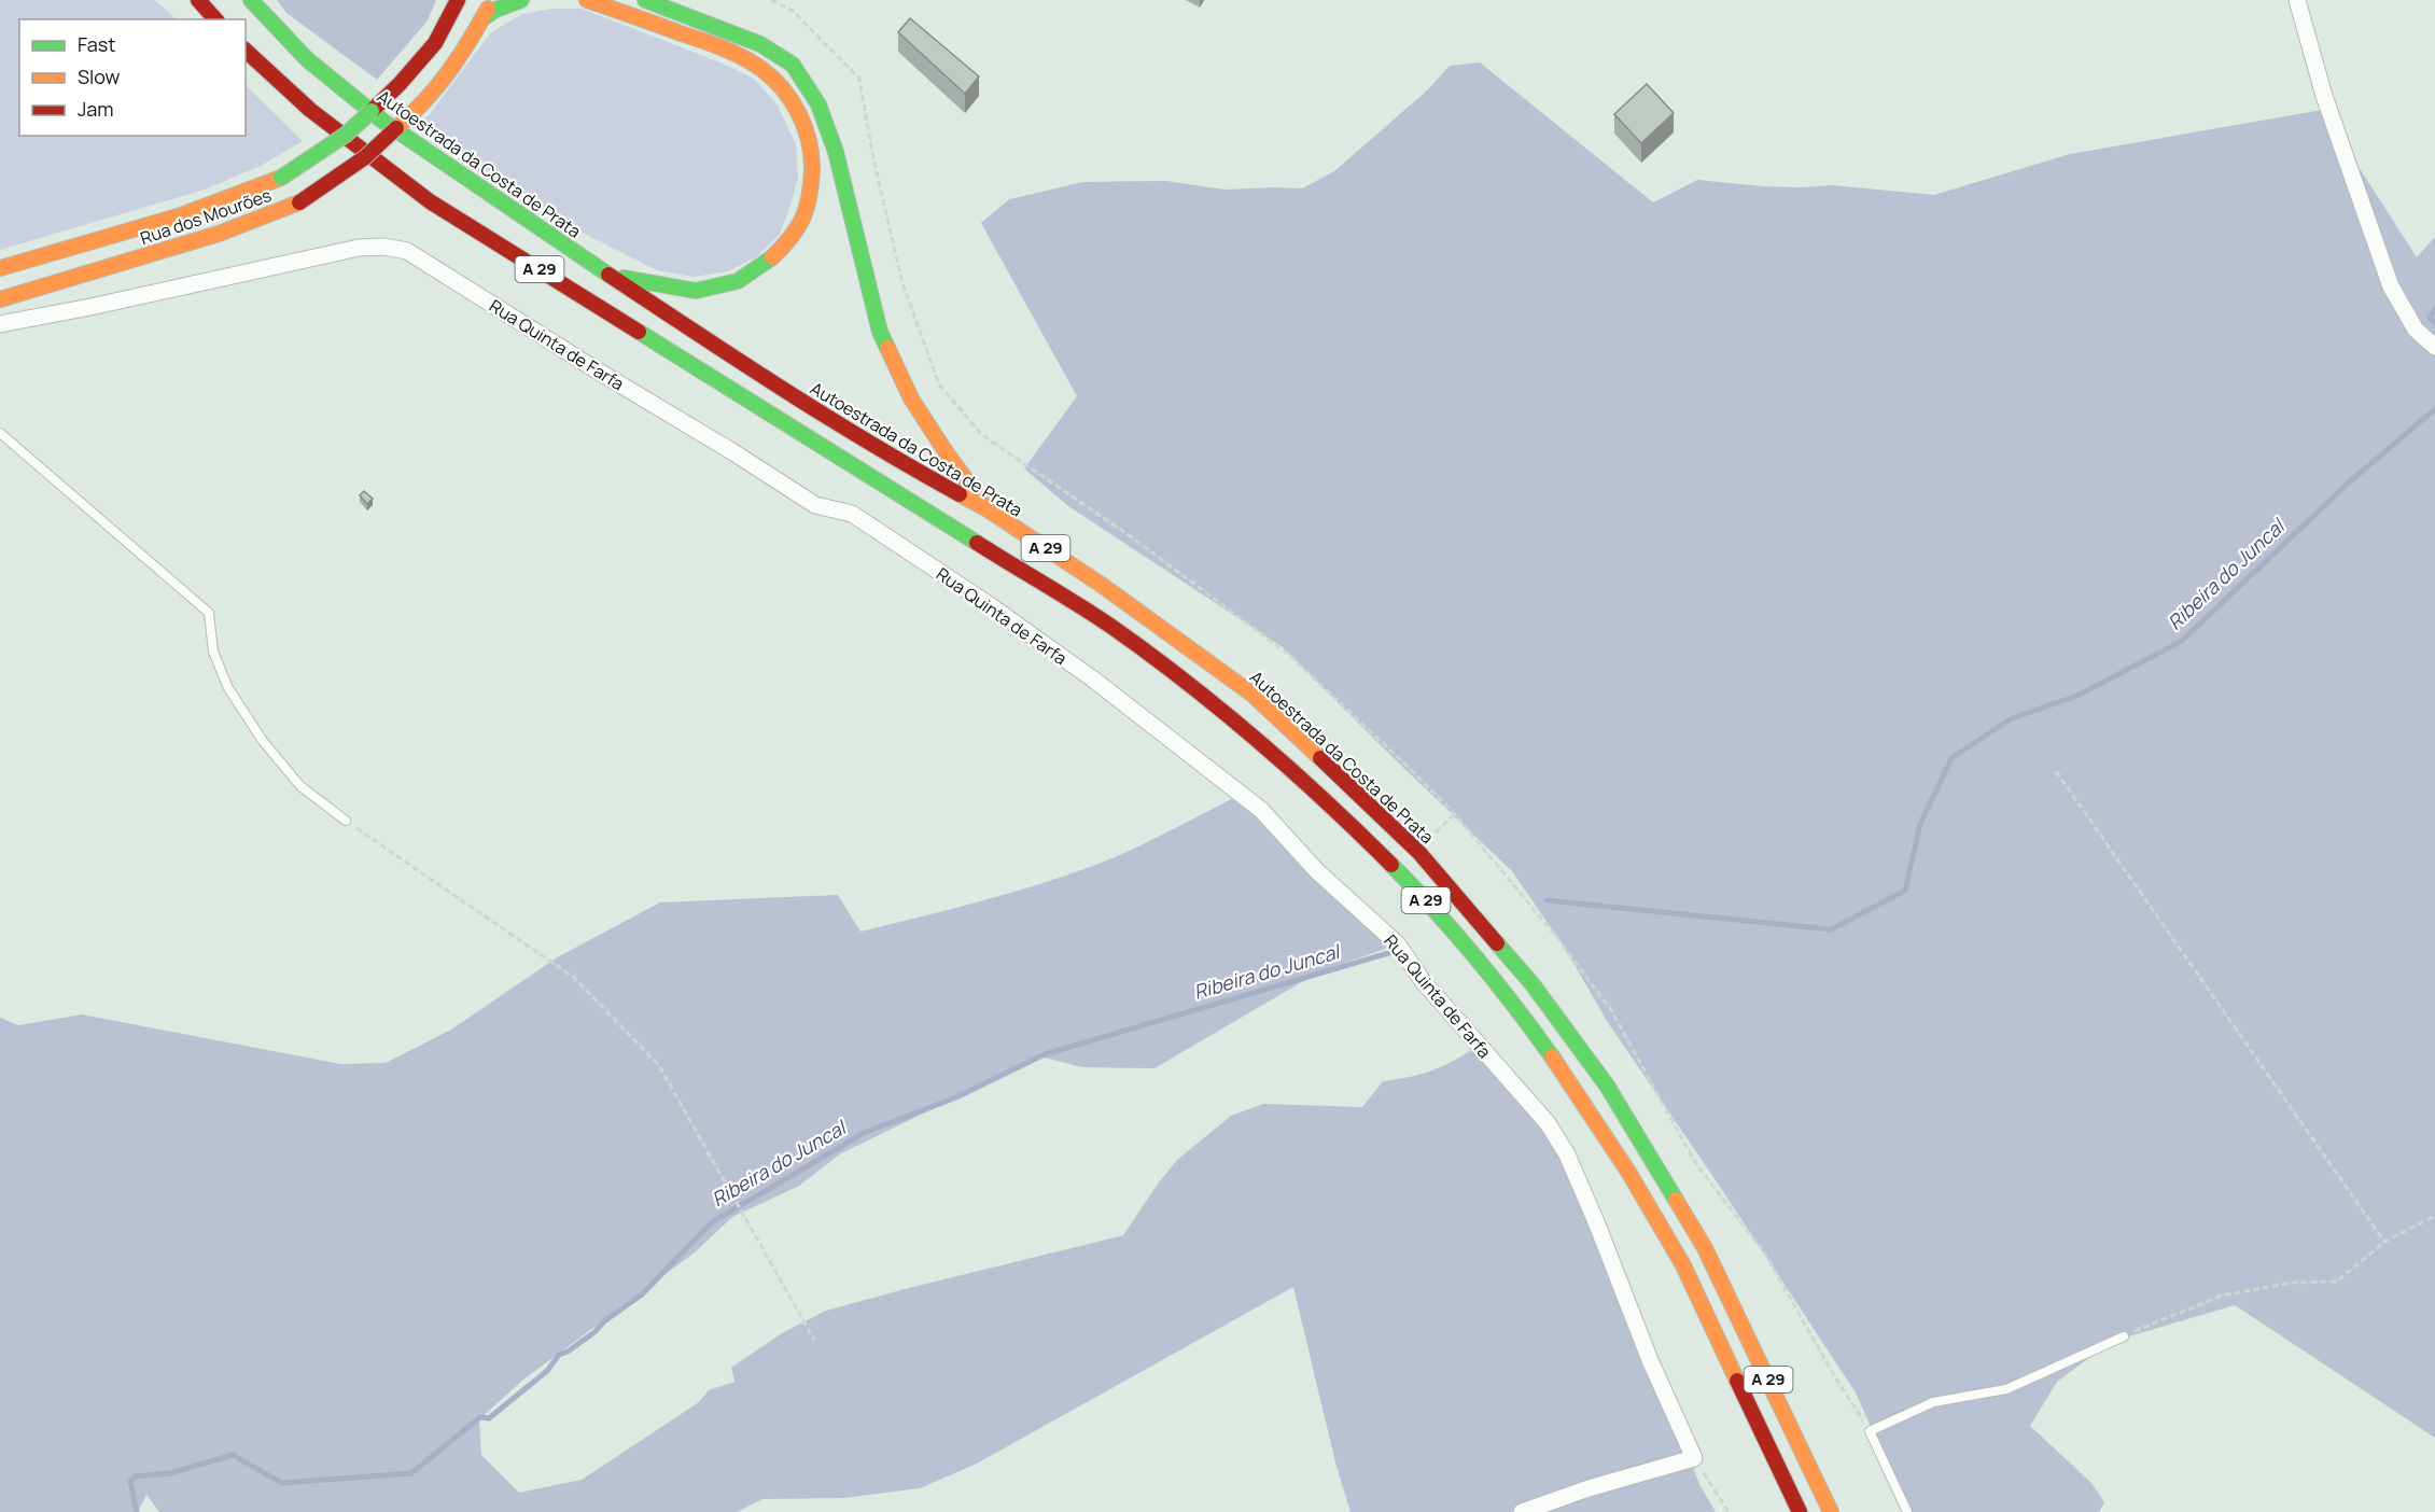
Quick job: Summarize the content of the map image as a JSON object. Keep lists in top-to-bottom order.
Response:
{
  "streets": {
    "main road": ["Autoestrada da Costa de Prata", "Rua dos Mourões", "A 29"],
    "street": ["Rua Quinta de Farfa"]
  },
  "water": ["Ribeira do Juncal"],
  "legend": ["Fast", "Slow", "Jam"]
}
